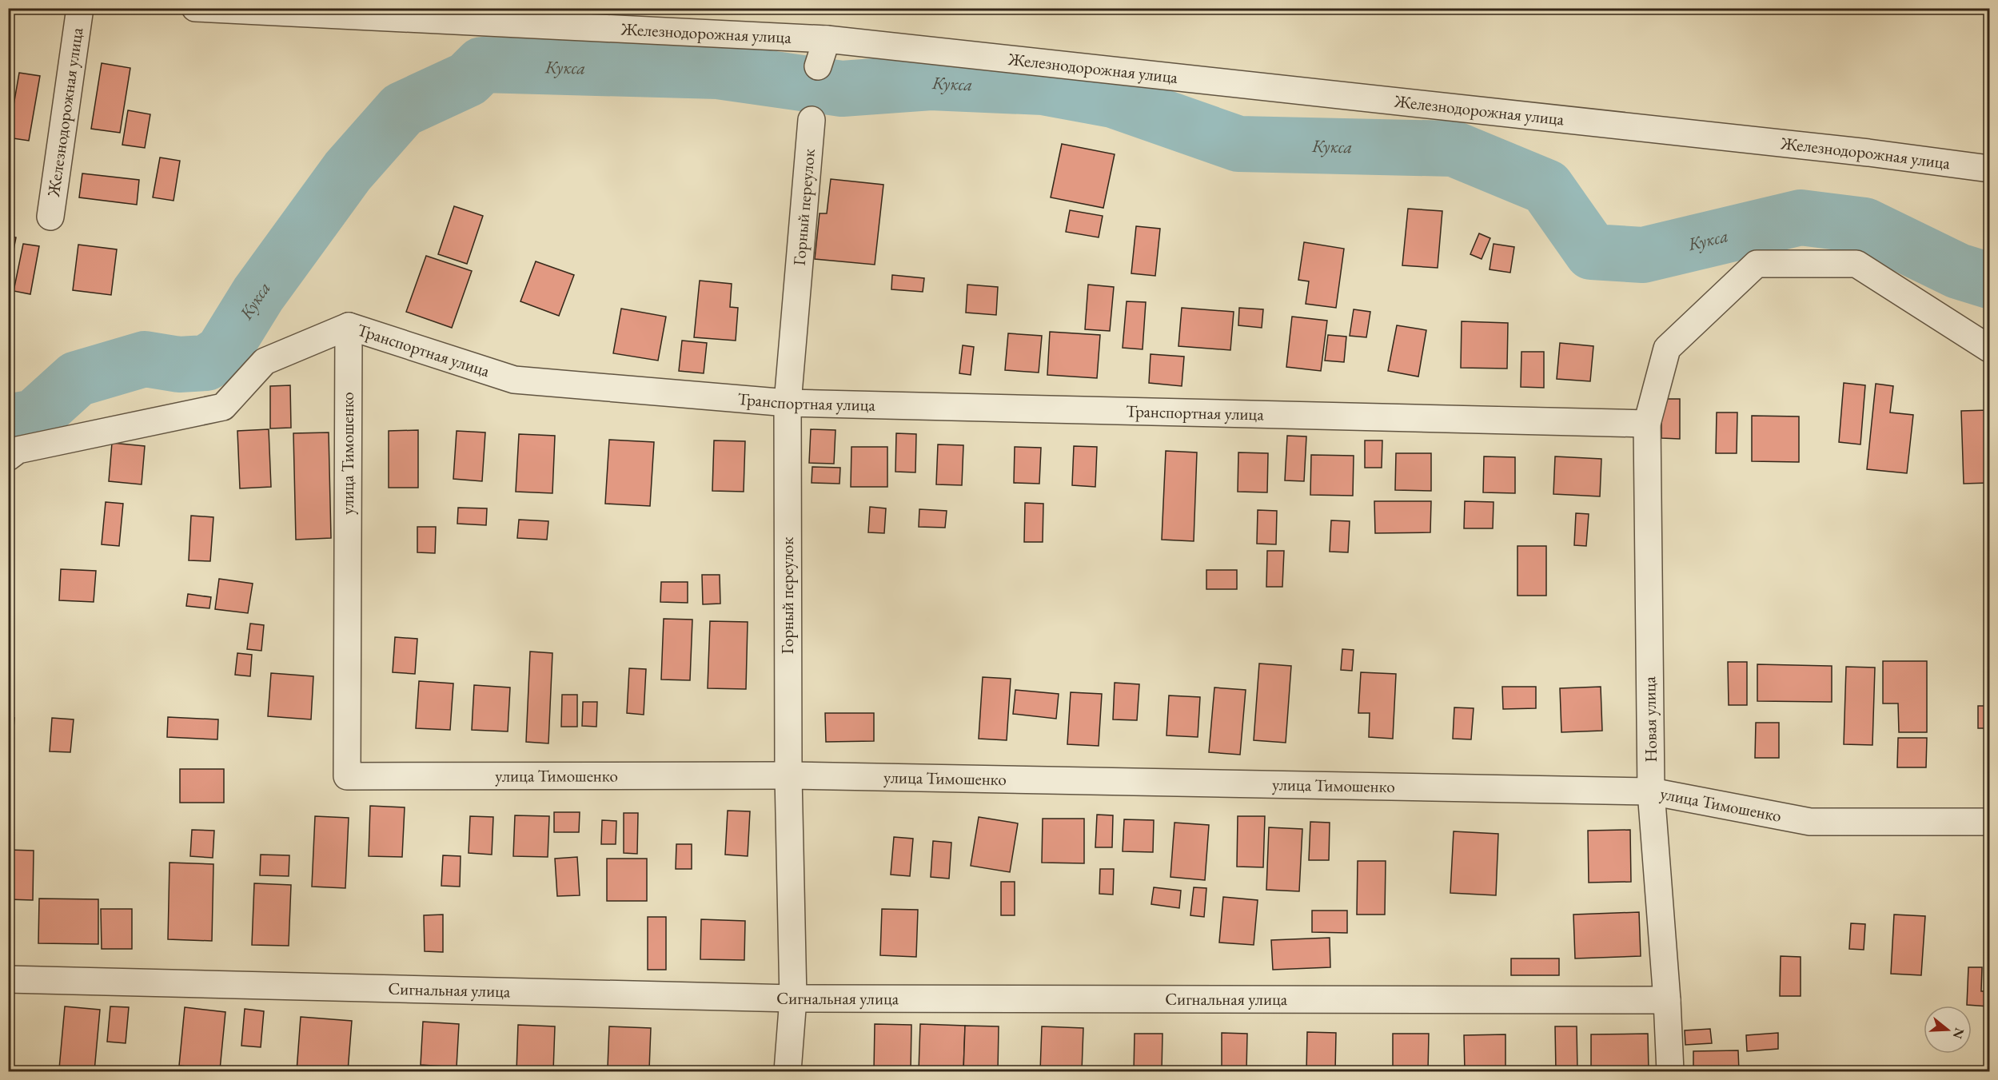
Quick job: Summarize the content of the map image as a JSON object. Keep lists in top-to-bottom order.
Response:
{
  "streets": {
    "street": [
      "Железнодорожная улица",
      "Горный переулок",
      "Транспортная улица",
      "улица Тимошенко",
      "Новая улица",
      "Сигнальная улица"
    ]
  },
  "crossings": [
    ["Горный переулок", "Транспортная улица"],
    ["Горный переулок", "улица Тимошенко"],
    ["Горный переулок", "Сигнальная улица"],
    ["Транспортная улица", "улица Тимошенко"],
    ["Транспортная улица", "Новая улица"],
    ["улица Тимошенко", "Новая улица"],
    ["Новая улица", "Сигнальная улица"]
  ],
  "water": ["Кукса"],
  "north": "right"
}
